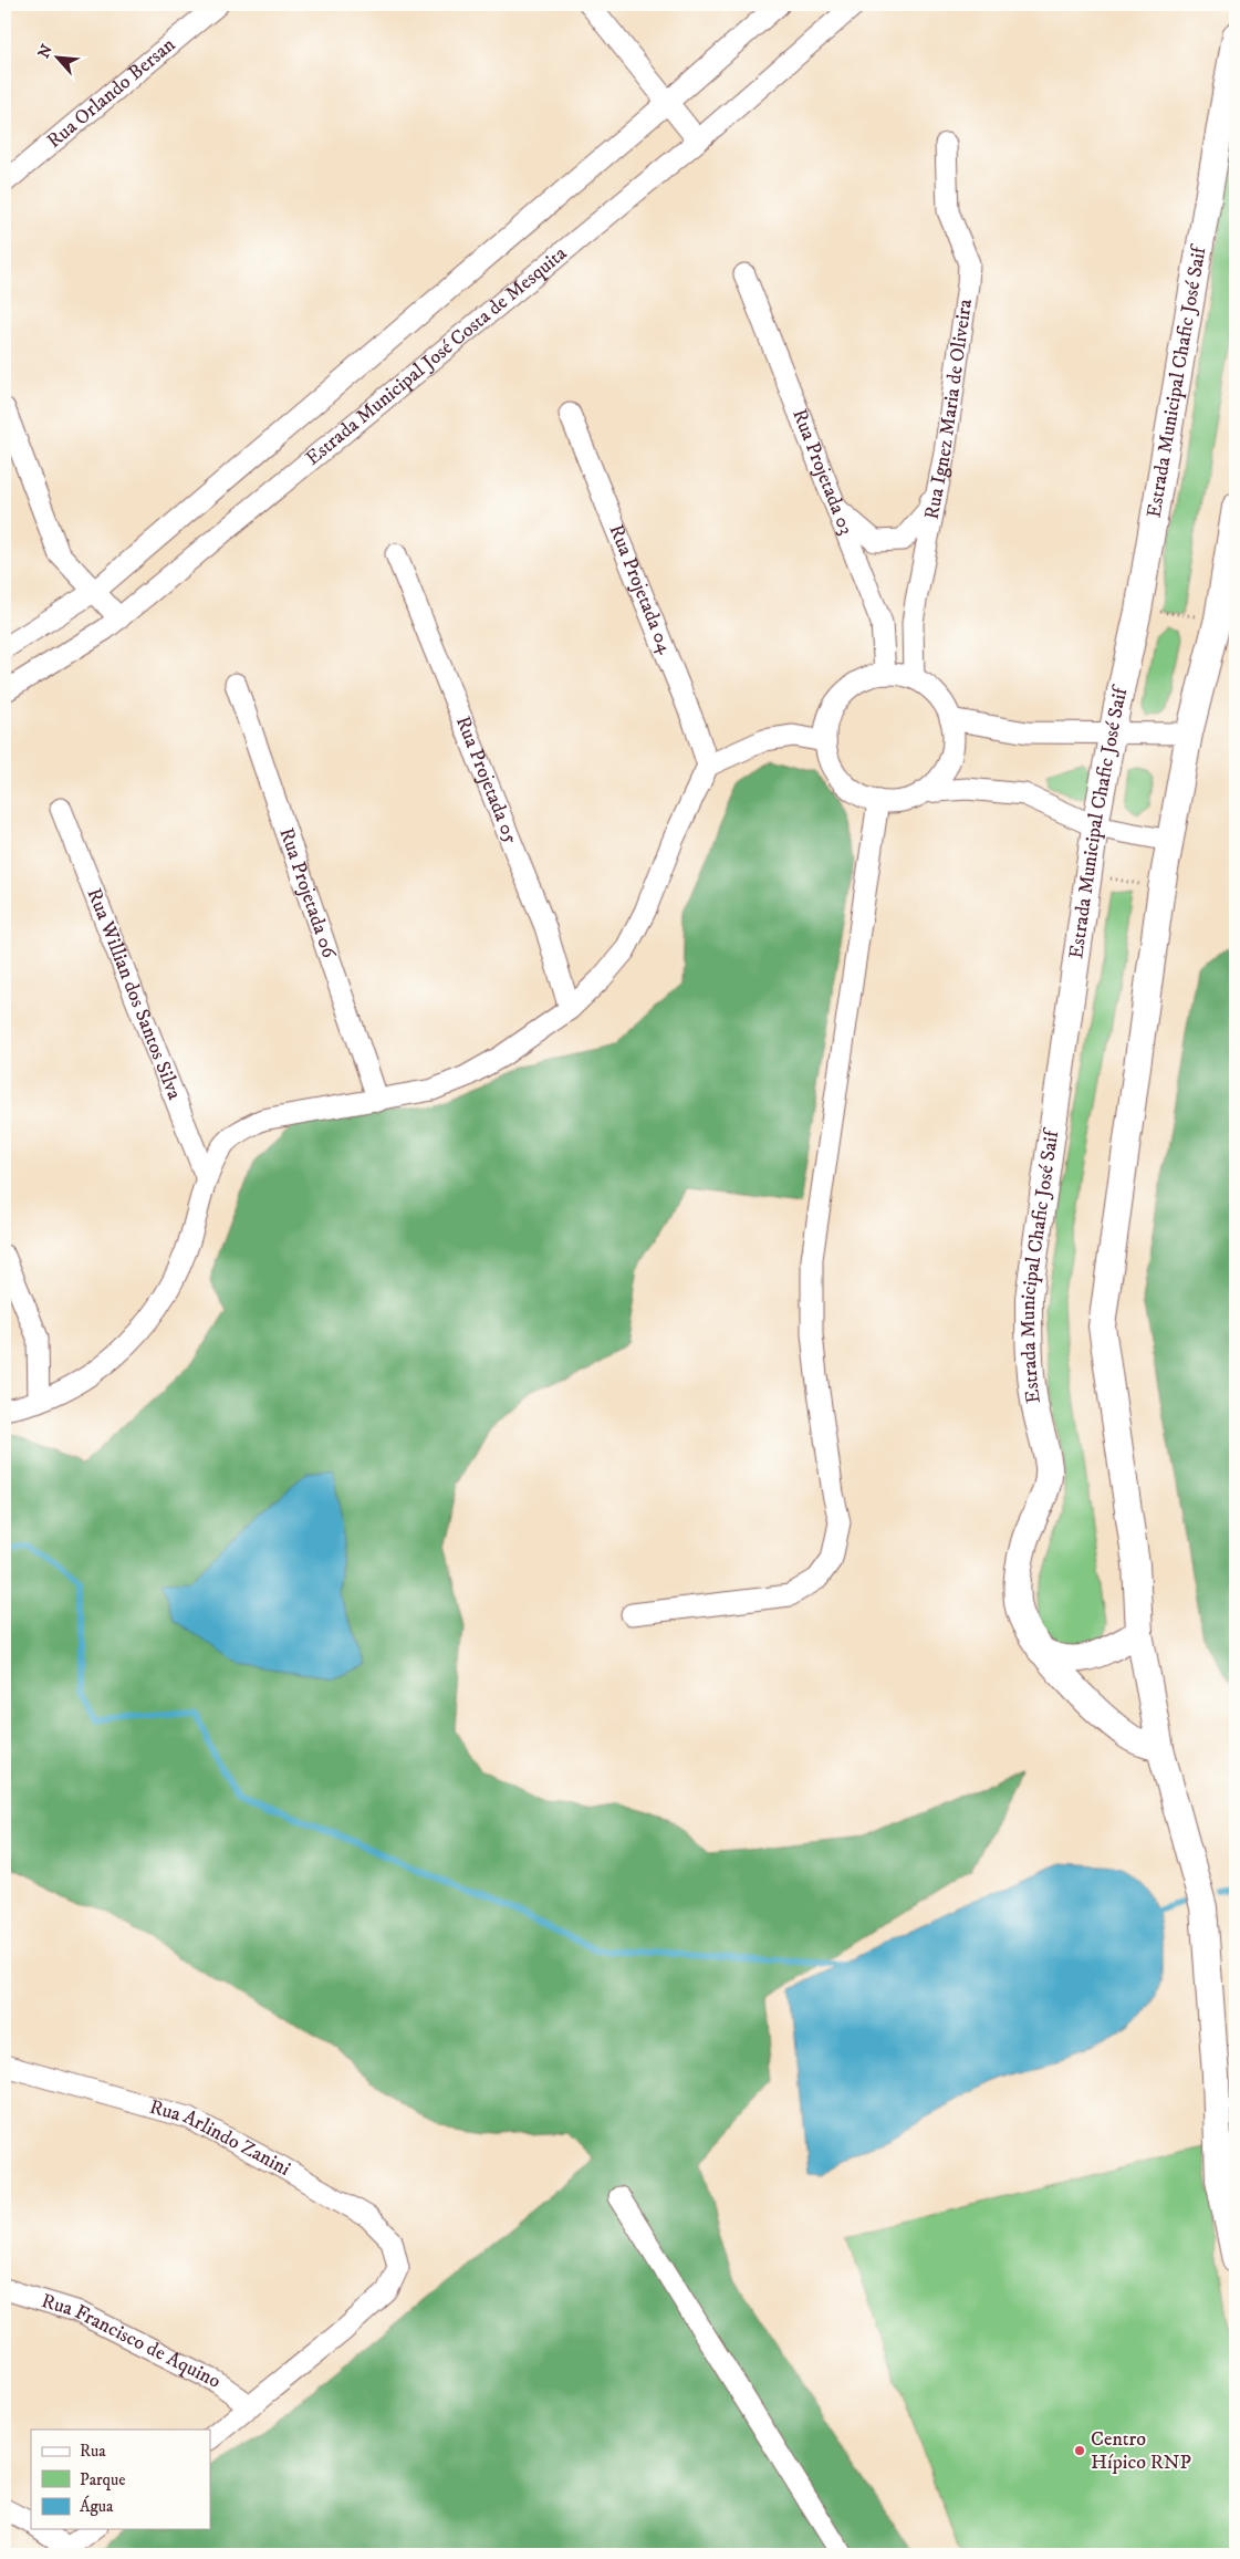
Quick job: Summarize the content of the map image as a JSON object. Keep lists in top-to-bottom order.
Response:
{
  "streets": {
    "street": [
      "Rua Orlando Bersan",
      "Estrada Municipal José Costa de Mesquita",
      "Estrada Municipal Chafic José Saif",
      "Rua Ignez Maria de Oliveira",
      "Rua Projetada 03",
      "Rua Projetada 04",
      "Rua Projetada 05",
      "Rua Projetada 06",
      "Rua Willian dos Santos Silva",
      "Rua Arlindo Zanini",
      "Rua Francisco de Aquino"
    ]
  },
  "crossings": [
    ["Rua Ignez Maria de Oliveira", "Rua Projetada 03"],
    ["Rua Arlindo Zanini", "Rua Francisco de Aquino"]
  ],
  "places": ["Centro Hípico RNP"],
  "legend": ["Rua", "Parque", "Água"],
  "north": "top left"
}
